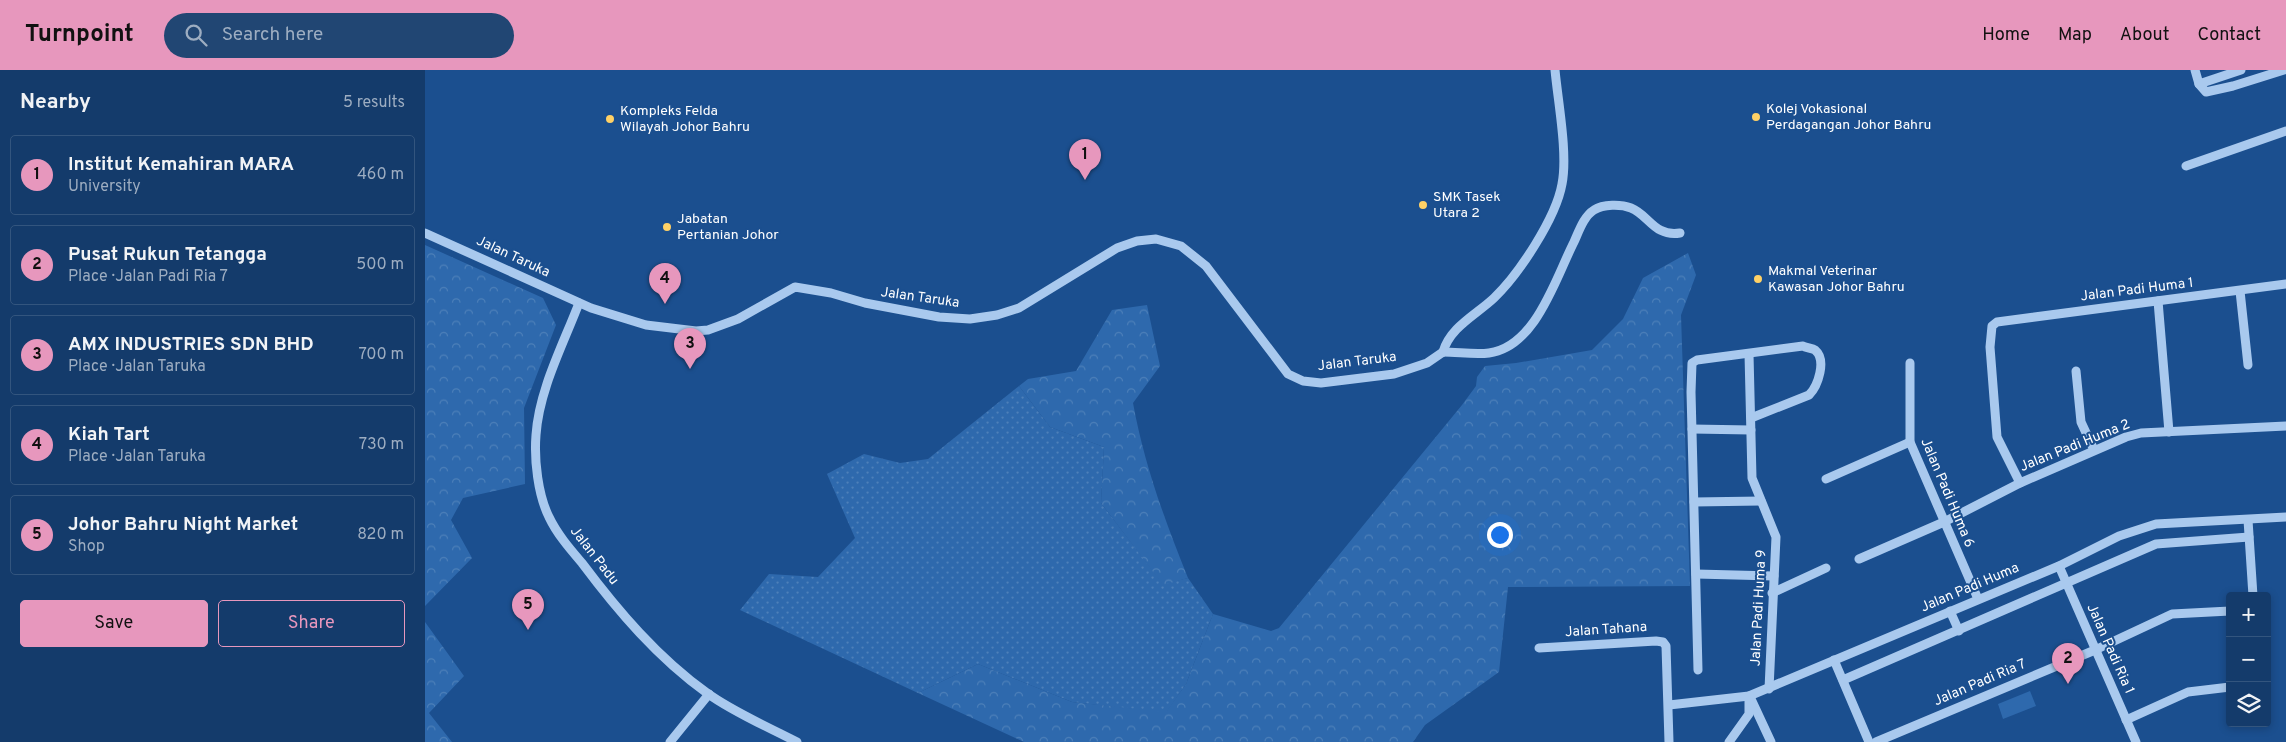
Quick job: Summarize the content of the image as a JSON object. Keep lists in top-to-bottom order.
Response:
{
  "streets": {
    "street": [
      "Jalan Taruka",
      "Jalan Padi Huma 1",
      "Jalan Padi Huma 2",
      "Jalan Padi Huma 6",
      "Jalan Padu",
      "Jalan Padi Huma",
      "Jalan Padi Huma 9",
      "Jalan Tahana",
      "Jalan Padi Ria 1",
      "Jalan Padi Ria 7"
    ]
  },
  "crossings": [
    ["Jalan Taruka", "Jalan Padu"],
    ["Jalan Padi Huma 1", "Jalan Padi Huma 2"],
    ["Jalan Padi Huma 2", "Jalan Padi Huma 6"],
    ["Jalan Padi Huma 6", "Jalan Padi Huma"],
    ["Jalan Padi Huma", "Jalan Padi Huma 9"],
    ["Jalan Padi Huma", "Jalan Tahana"],
    ["Jalan Padi Huma", "Jalan Padi Ria 1"],
    ["Jalan Padi Ria 1", "Jalan Padi Ria 7"]
  ],
  "places": [
    "Kolej Vokasional Perdagangan Johor Bahru",
    "Kompleks Felda Wilayah Johor Bahru",
    "SMK Tasek Utara 2",
    "Jabatan Pertanian Johor",
    "Makmal Veterinar Kawasan Johor Bahru"
  ],
  "page": {
    "header": "Turnpoint",
    "search": "Search here",
    "nav": [
      "Home",
      "Map",
      "About",
      "Contact"
    ],
    "heading": ["Nearby", "5 results"],
    "list": [
      {
        "mark": "1",
        "name": "Institut Kemahiran MARA",
        "note": "University",
        "value": "460 m"
      },
      {
        "mark": "2",
        "name": "Pusat Rukun Tetangga",
        "note": "Place · Jalan Padi Ria 7",
        "value": "500 m"
      },
      {
        "mark": "3",
        "name": "AMX INDUSTRIES SDN BHD",
        "note": "Place · Jalan Taruka",
        "value": "700 m"
      },
      {
        "mark": "4",
        "name": "Kiah Tart",
        "note": "Place · Jalan Taruka",
        "value": "730 m"
      },
      {
        "mark": "5",
        "name": "Johor Bahru Night Market",
        "note": "Shop",
        "value": "820 m"
      }
    ],
    "pins": [
      "1",
      "4",
      "3",
      "5",
      "2"
    ],
    "buttons": ["Save", "Share"],
    "map_buttons": ["+", "−"]
  }
}
